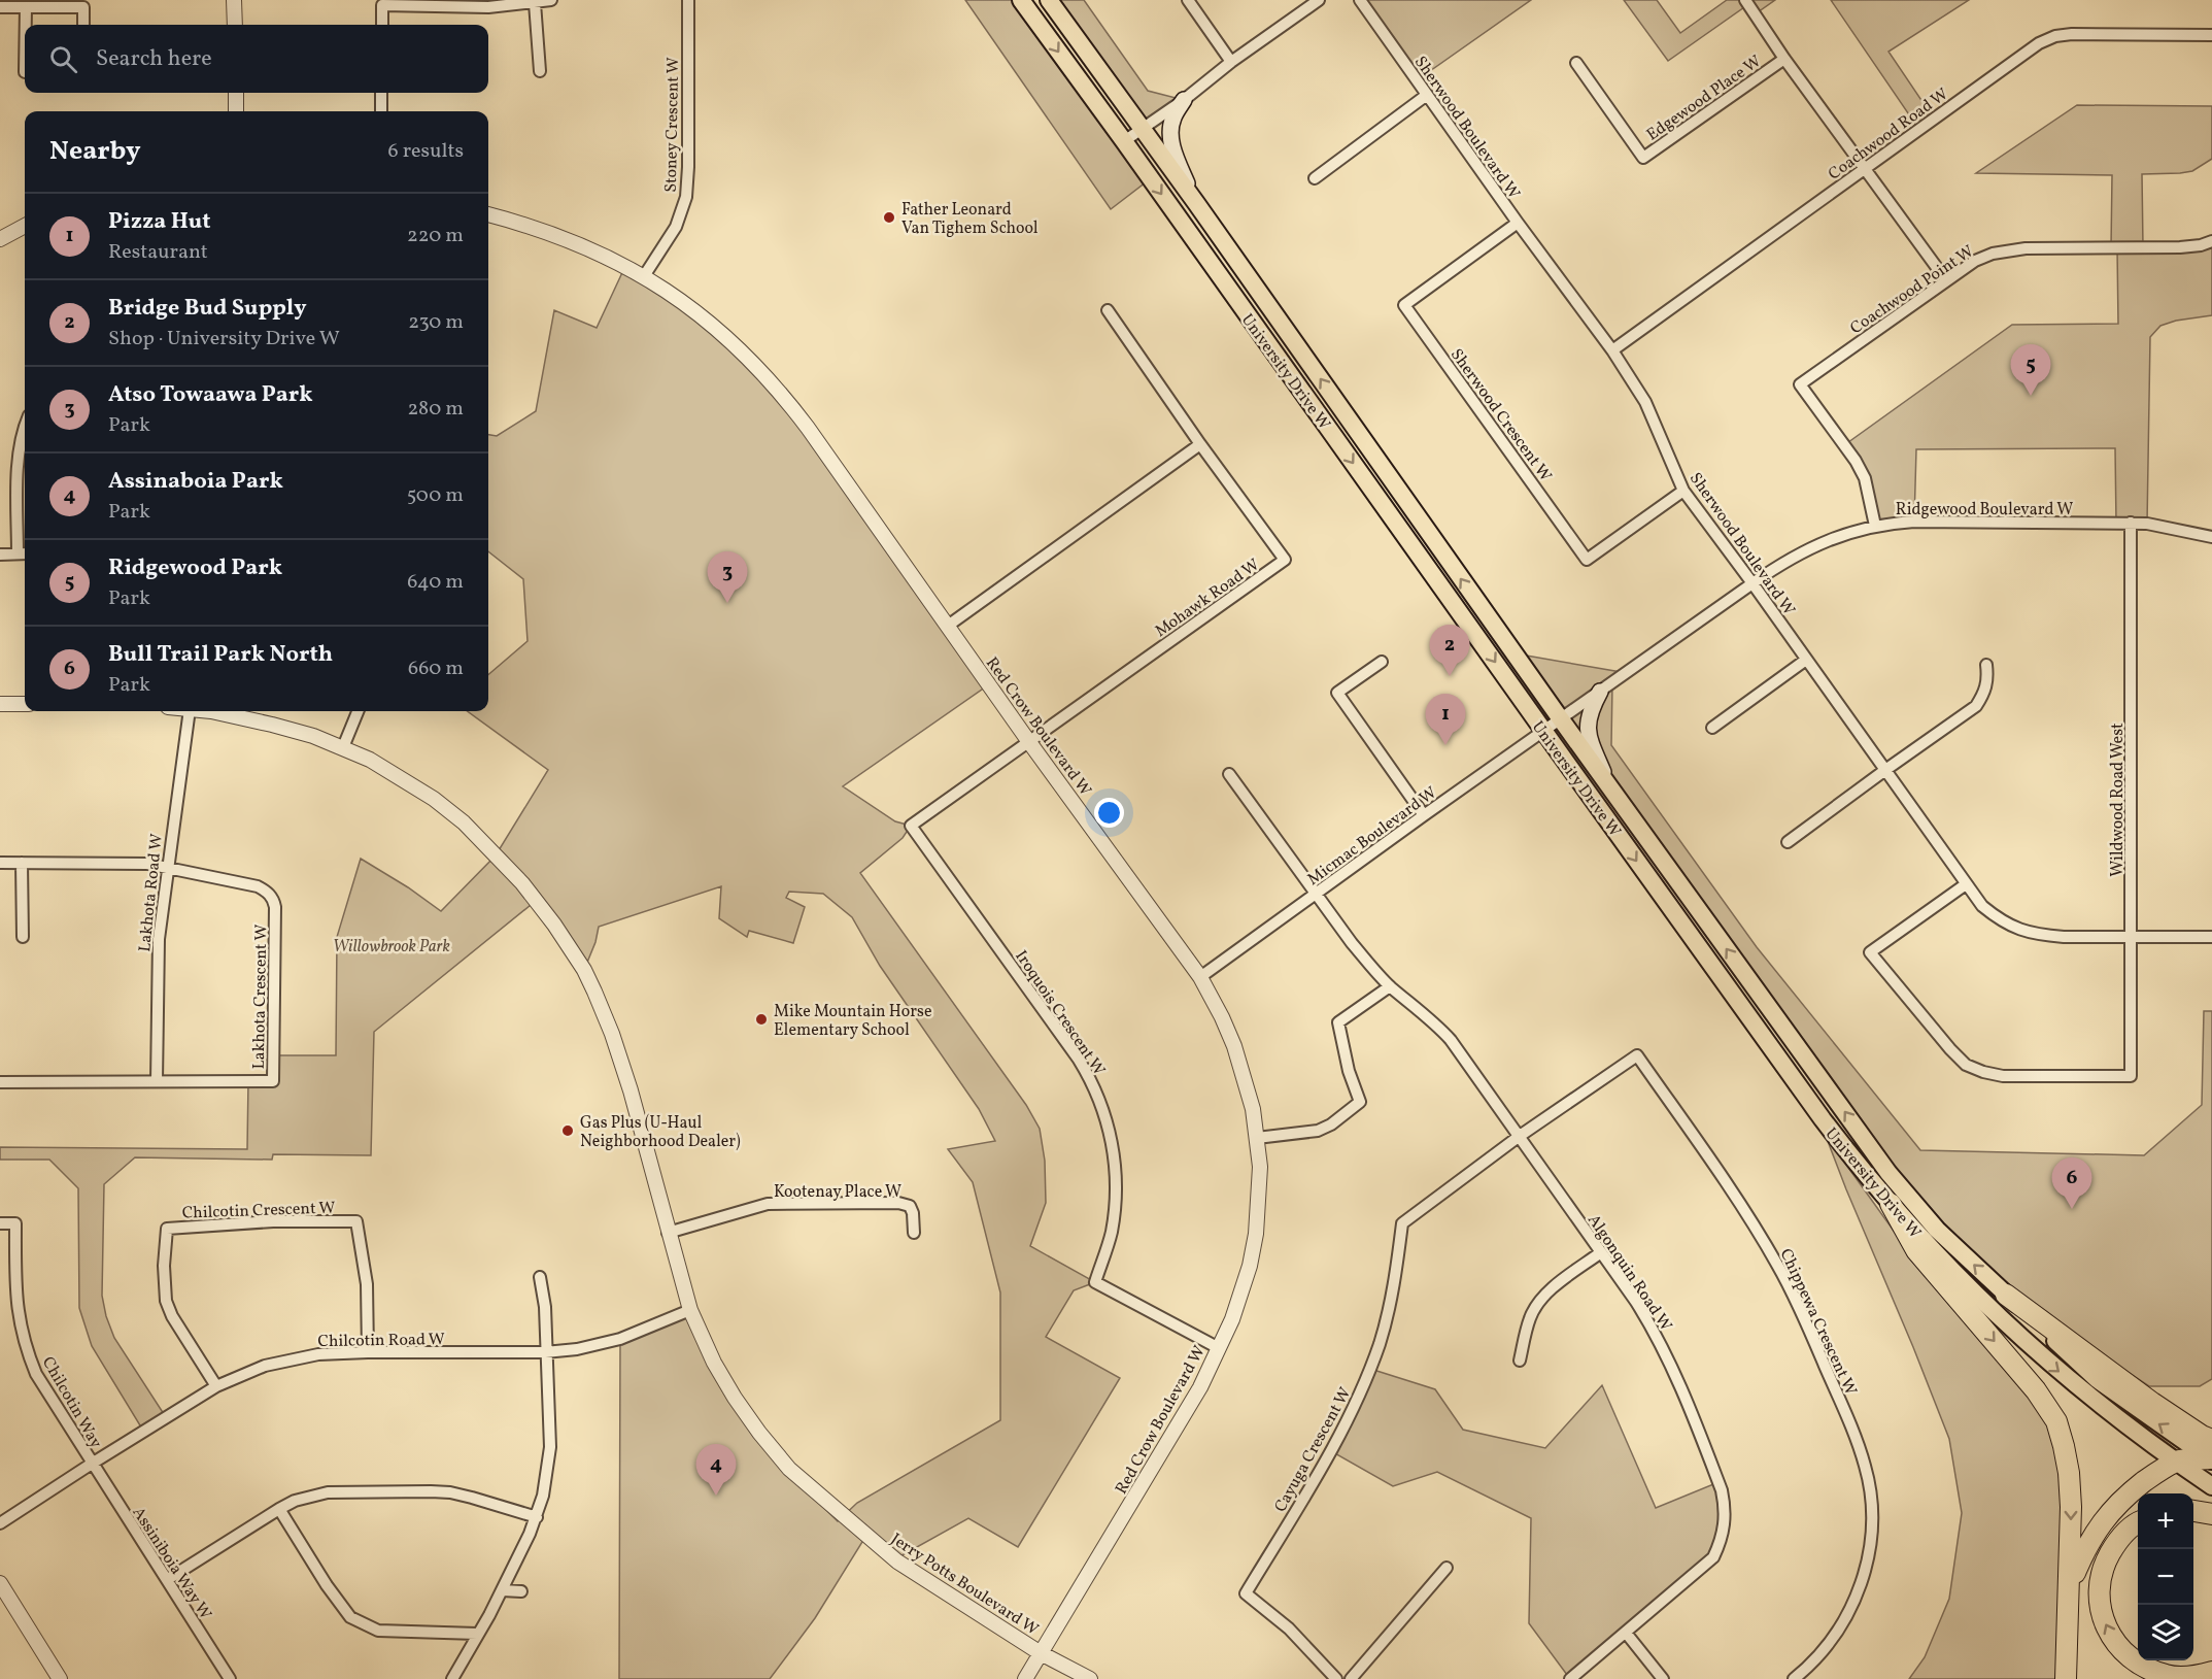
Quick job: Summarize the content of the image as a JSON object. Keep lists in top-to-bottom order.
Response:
{
  "streets": {
    "main road": ["University Drive W"],
    "street": [
      "Edgewood Place W",
      "Stoney Crescent W",
      "Sherwood Boulevard W",
      "Coachwood Road W",
      "Coachwood Point W",
      "Sherwood Crescent W",
      "Ridgewood Boulevard W",
      "Mohawk Road W",
      "Red Crow Boulevard W",
      "Wildwood Road West",
      "Micmac Boulevard W",
      "Lakhota Road W",
      "Lakhota Crescent W",
      "Iroquois Crescent W",
      "Kootenay Place W",
      "Chilcotin Crescent W",
      "Algonquin Road W",
      "Chippewa Crescent W",
      "Chilcotin Road W",
      "Chilcotin Way",
      "Cayuga Crescent W",
      "Assiniboia Way W",
      "Jerry Potts Boulevard W"
    ]
  },
  "crossings": [
    ["Stoney Crescent W", "Red Crow Boulevard W"],
    ["Sherwood Boulevard W", "Coachwood Road W"],
    ["Sherwood Boulevard W", "Sherwood Crescent W"],
    ["Sherwood Boulevard W", "Ridgewood Boulevard W"],
    ["Sherwood Boulevard W", "Wildwood Road West"],
    ["Coachwood Point W", "Ridgewood Boulevard W"],
    ["University Drive W", "Ridgewood Boulevard W"],
    ["University Drive W", "Micmac Boulevard W"],
    ["Ridgewood Boulevard W", "Wildwood Road West"],
    ["Ridgewood Boulevard W", "Micmac Boulevard W"],
    ["Mohawk Road W", "Red Crow Boulevard W"],
    ["Mohawk Road W", "Iroquois Crescent W"],
    ["Red Crow Boulevard W", "Micmac Boulevard W"],
    ["Red Crow Boulevard W", "Iroquois Crescent W"],
    ["Red Crow Boulevard W", "Jerry Potts Boulevard W"],
    ["Micmac Boulevard W", "Algonquin Road W"],
    ["Lakhota Road W", "Lakhota Crescent W"],
    ["Kootenay Place W", "Jerry Potts Boulevard W"],
    ["Chilcotin Crescent W", "Chilcotin Road W"],
    ["Algonquin Road W", "Chippewa Crescent W"],
    ["Algonquin Road W", "Cayuga Crescent W"],
    ["Chippewa Crescent W", "Cayuga Crescent W"],
    ["Chilcotin Road W", "Chilcotin Way"],
    ["Chilcotin Road W", "Assiniboia Way W"],
    ["Chilcotin Road W", "Jerry Potts Boulevard W"],
    ["Chilcotin Way", "Assiniboia Way W"]
  ],
  "parks": ["Willowbrook Park"],
  "places": ["Father Leonard Van Tighem School", "Mike Mountain Horse Elementary School", "Gas Plus (U-Haul Neighborhood Dealer)"],
  "page": {
    "search": "Search here",
    "heading": ["Nearby", "6 results"],
    "list": [
      {
        "mark": "1",
        "name": "Pizza Hut",
        "note": "Restaurant",
        "value": "220 m"
      },
      {
        "mark": "2",
        "name": "Bridge Bud Supply",
        "note": "Shop · University Drive W",
        "value": "230 m"
      },
      {
        "mark": "3",
        "name": "Atso Towaawa Park",
        "note": "Park",
        "value": "280 m"
      },
      {
        "mark": "4",
        "name": "Assinaboia Park",
        "note": "Park",
        "value": "500 m"
      },
      {
        "mark": "5",
        "name": "Ridgewood Park",
        "note": "Park",
        "value": "640 m"
      },
      {
        "mark": "6",
        "name": "Bull Trail Park North",
        "note": "Park",
        "value": "660 m"
      }
    ],
    "pins": [
      "5",
      "3",
      "2",
      "1",
      "6",
      "4"
    ],
    "map_buttons": ["+", "−"]
  }
}
